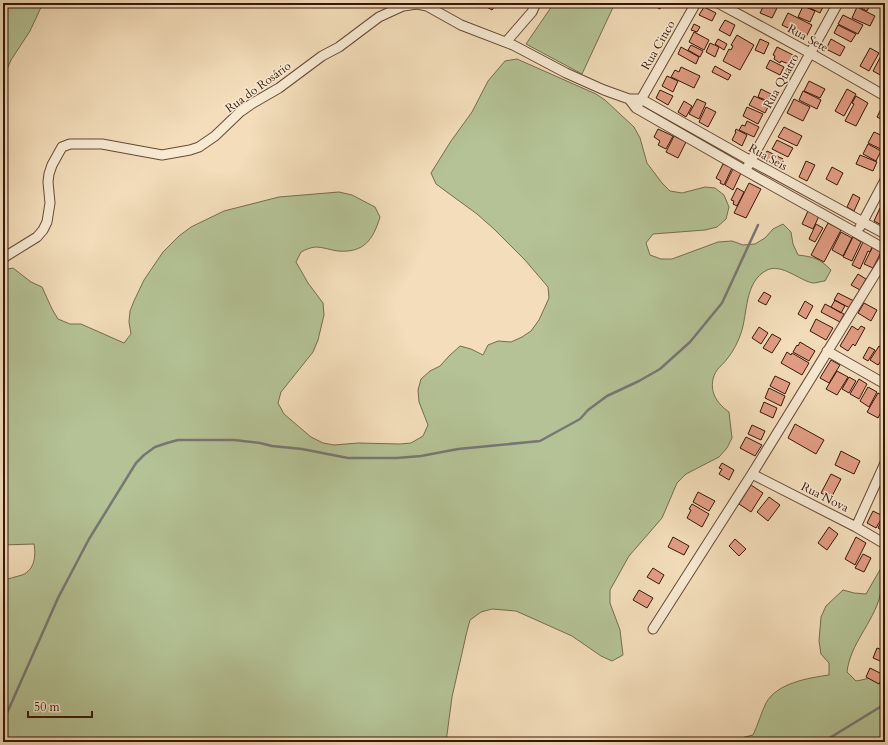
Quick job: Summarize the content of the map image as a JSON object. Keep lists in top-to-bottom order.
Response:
{
  "streets": {
    "street": [
      "Rua Sete",
      "Rua Cinco",
      "Rua Quatro",
      "Rua do Rosário",
      "Rua Seis",
      "Rua Nova"
    ]
  },
  "crossings": [
    ["Rua Sete", "Rua Quatro"],
    ["Rua Cinco", "Rua Seis"],
    ["Rua Quatro", "Rua Seis"]
  ],
  "scale_bar": "50 m"
}
